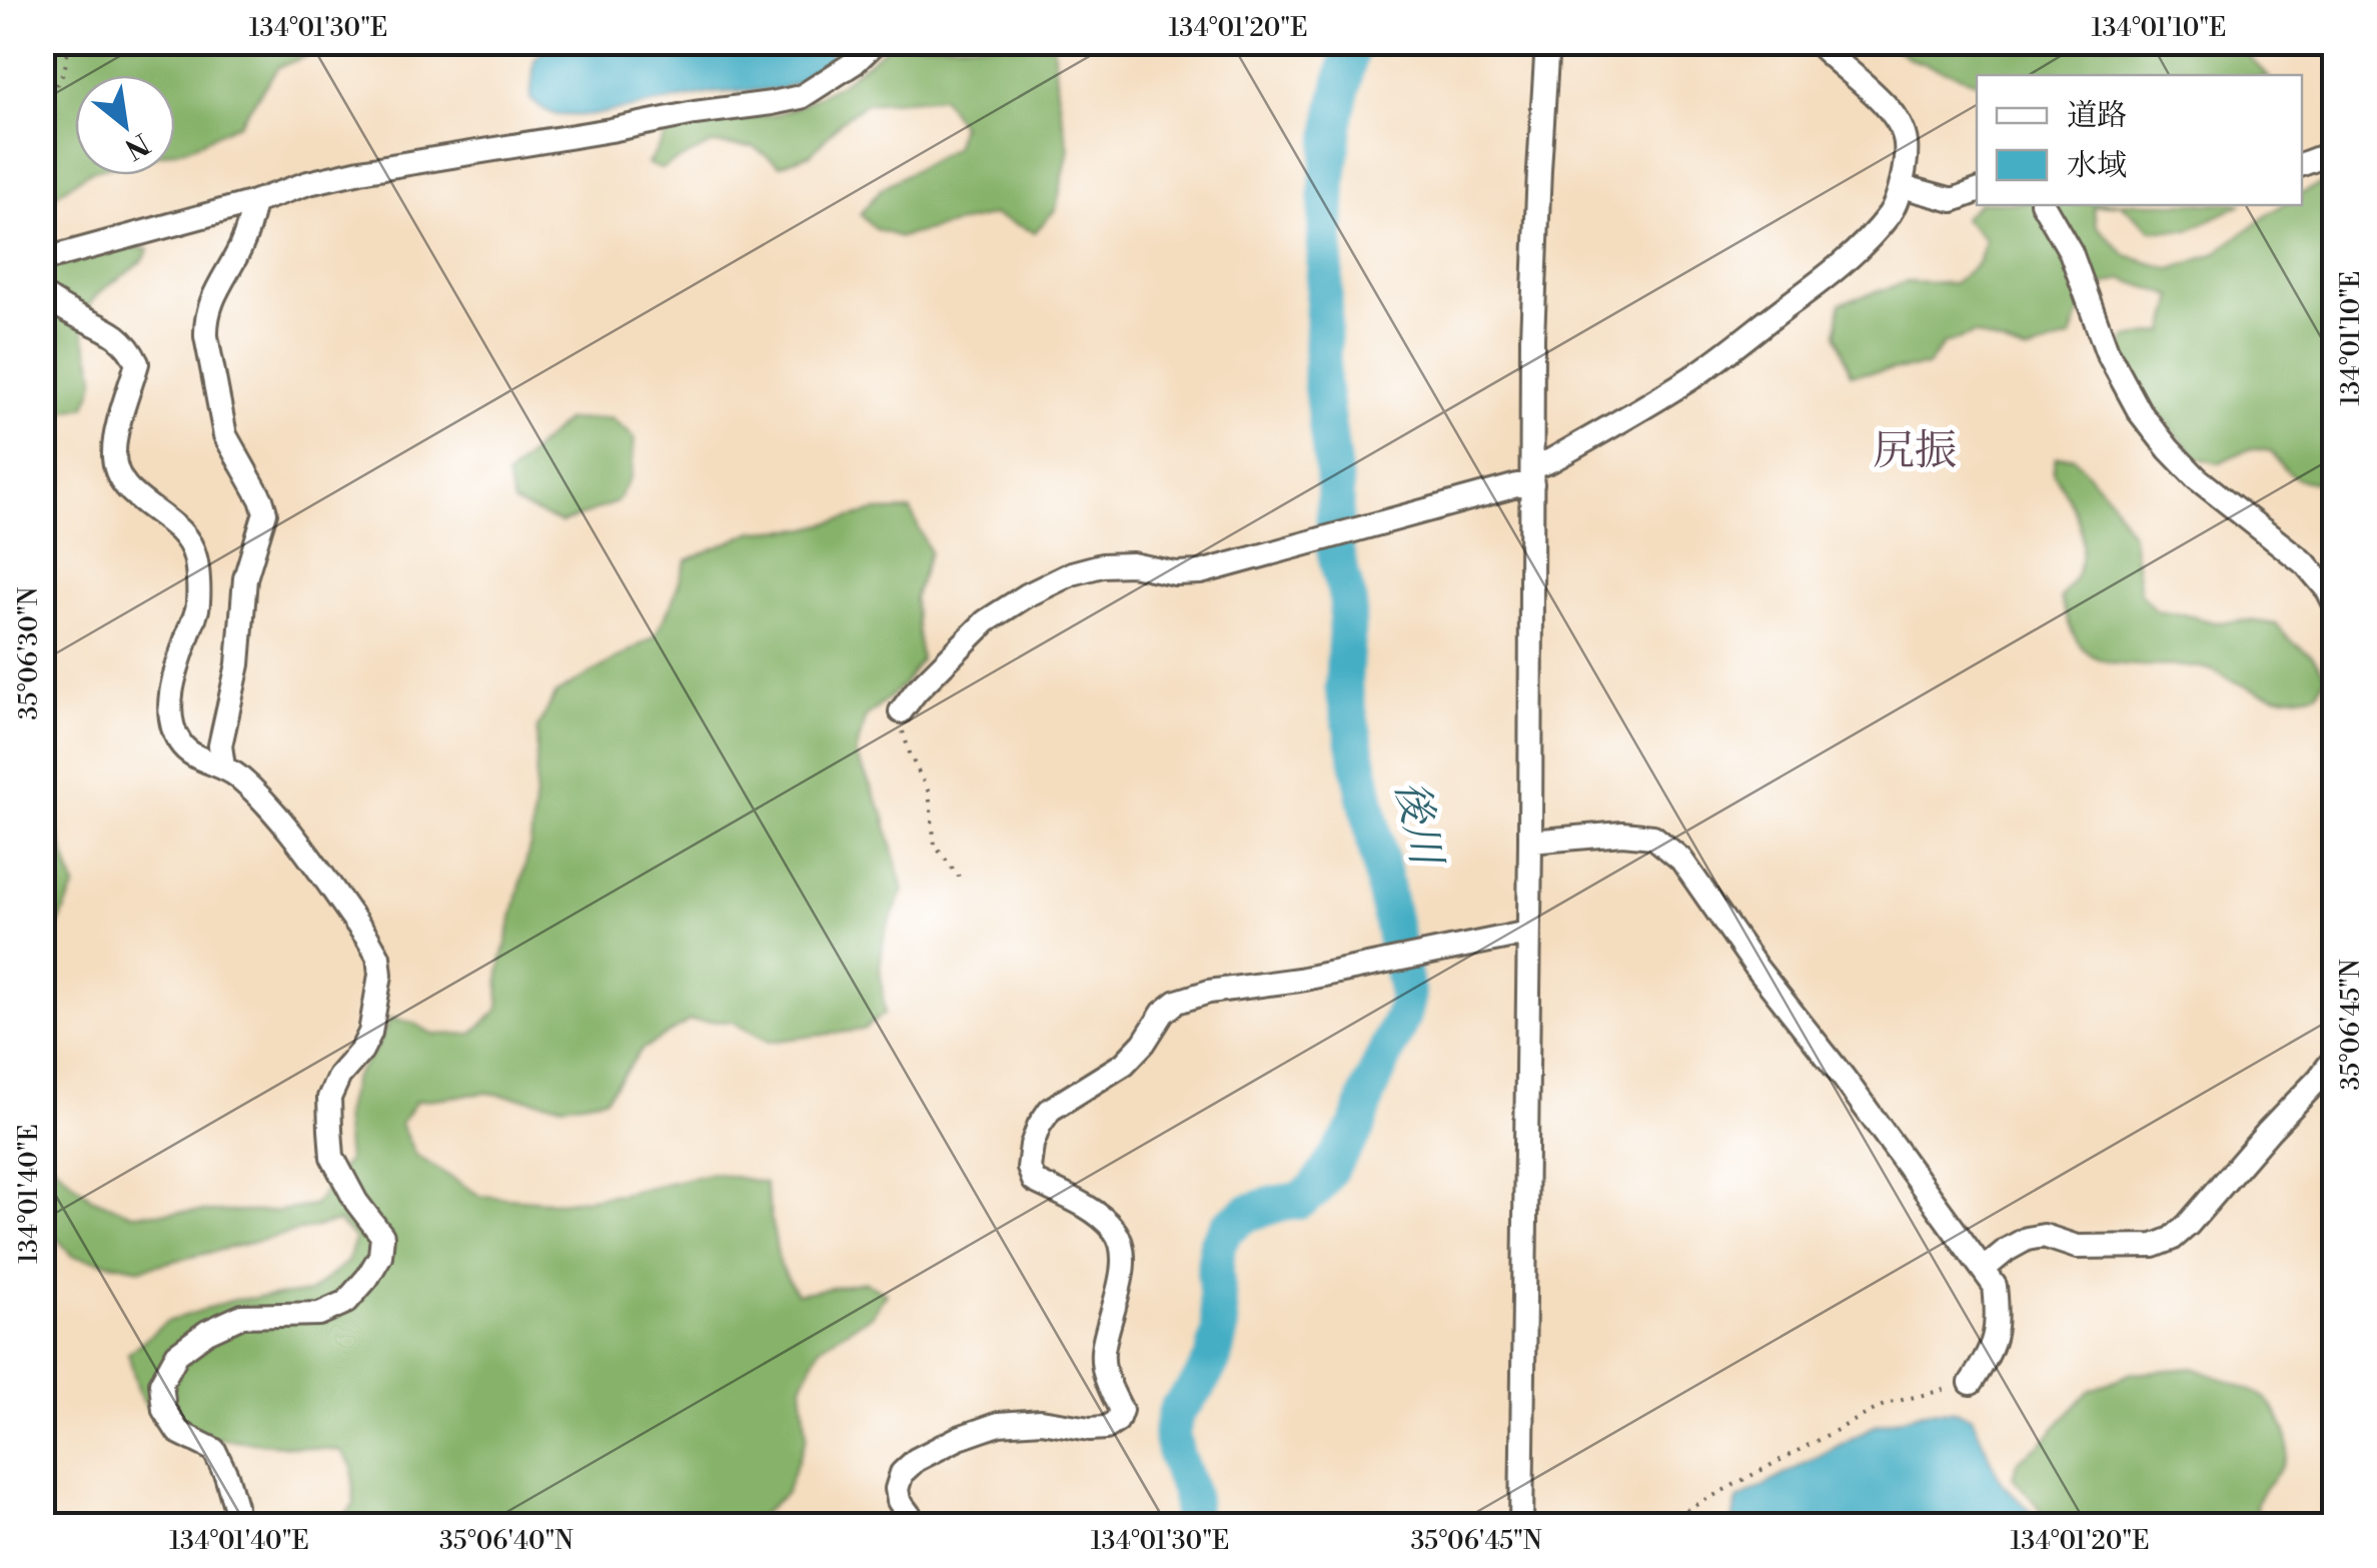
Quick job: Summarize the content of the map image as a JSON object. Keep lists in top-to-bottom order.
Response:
{
  "districts": ["尻振"],
  "water": ["後川"],
  "legend": ["道路", "水域"],
  "north": "bottom right",
  "coordinates": [
    "134°01'30\"E",
    "134°01'20\"E",
    "134°01'10\"E",
    "35°06'30\"N",
    "35°06'45\"N",
    "134°01'40\"E",
    "35°06'40\"N"
  ]
}
